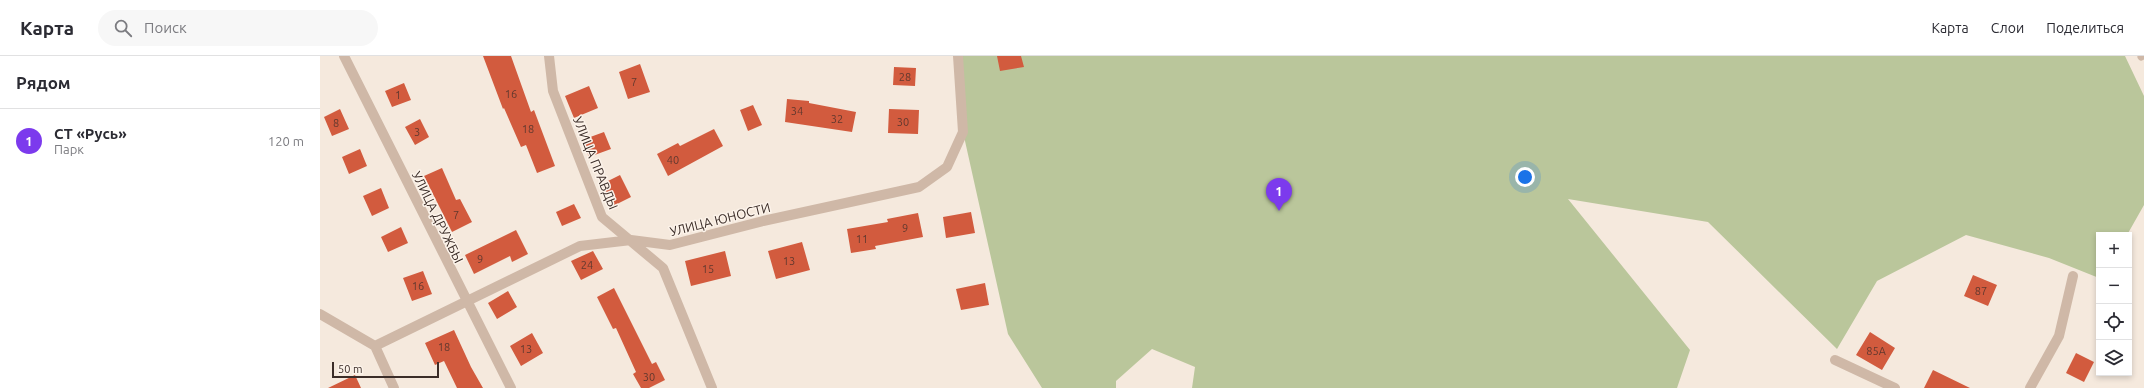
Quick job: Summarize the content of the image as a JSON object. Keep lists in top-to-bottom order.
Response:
{
  "streets": {
    "street": ["УЛИЦА ПРАВДЫ", "УЛИЦА ДРУЖБЫ", "УЛИЦА ЮНОСТИ"]
  },
  "crossings": [
    ["УЛИЦА ПРАВДЫ", "УЛИЦА ЮНОСТИ"],
    ["УЛИЦА ДРУЖБЫ", "УЛИЦА ЮНОСТИ"]
  ],
  "house_numbers": [
    "28",
    "7",
    "16",
    "1",
    "34",
    "32",
    "30",
    "8",
    "18",
    "3",
    "40",
    "7",
    "9",
    "11",
    "9",
    "13",
    "24",
    "15",
    "16",
    "87",
    "18",
    "13",
    "85А",
    "30"
  ],
  "scale_bar": "50 m",
  "page": {
    "header": "Карта",
    "search": "Поиск",
    "nav": ["Карта", "Слои", "Поделиться"],
    "heading": "Рядом",
    "list": [
      {
        "mark": "1",
        "name": "СТ «Русь»",
        "note": "Парк",
        "value": "120 m"
      }
    ],
    "pins": "1",
    "map_buttons": ["+", "−"],
    "scale": "50 m"
  }
}
